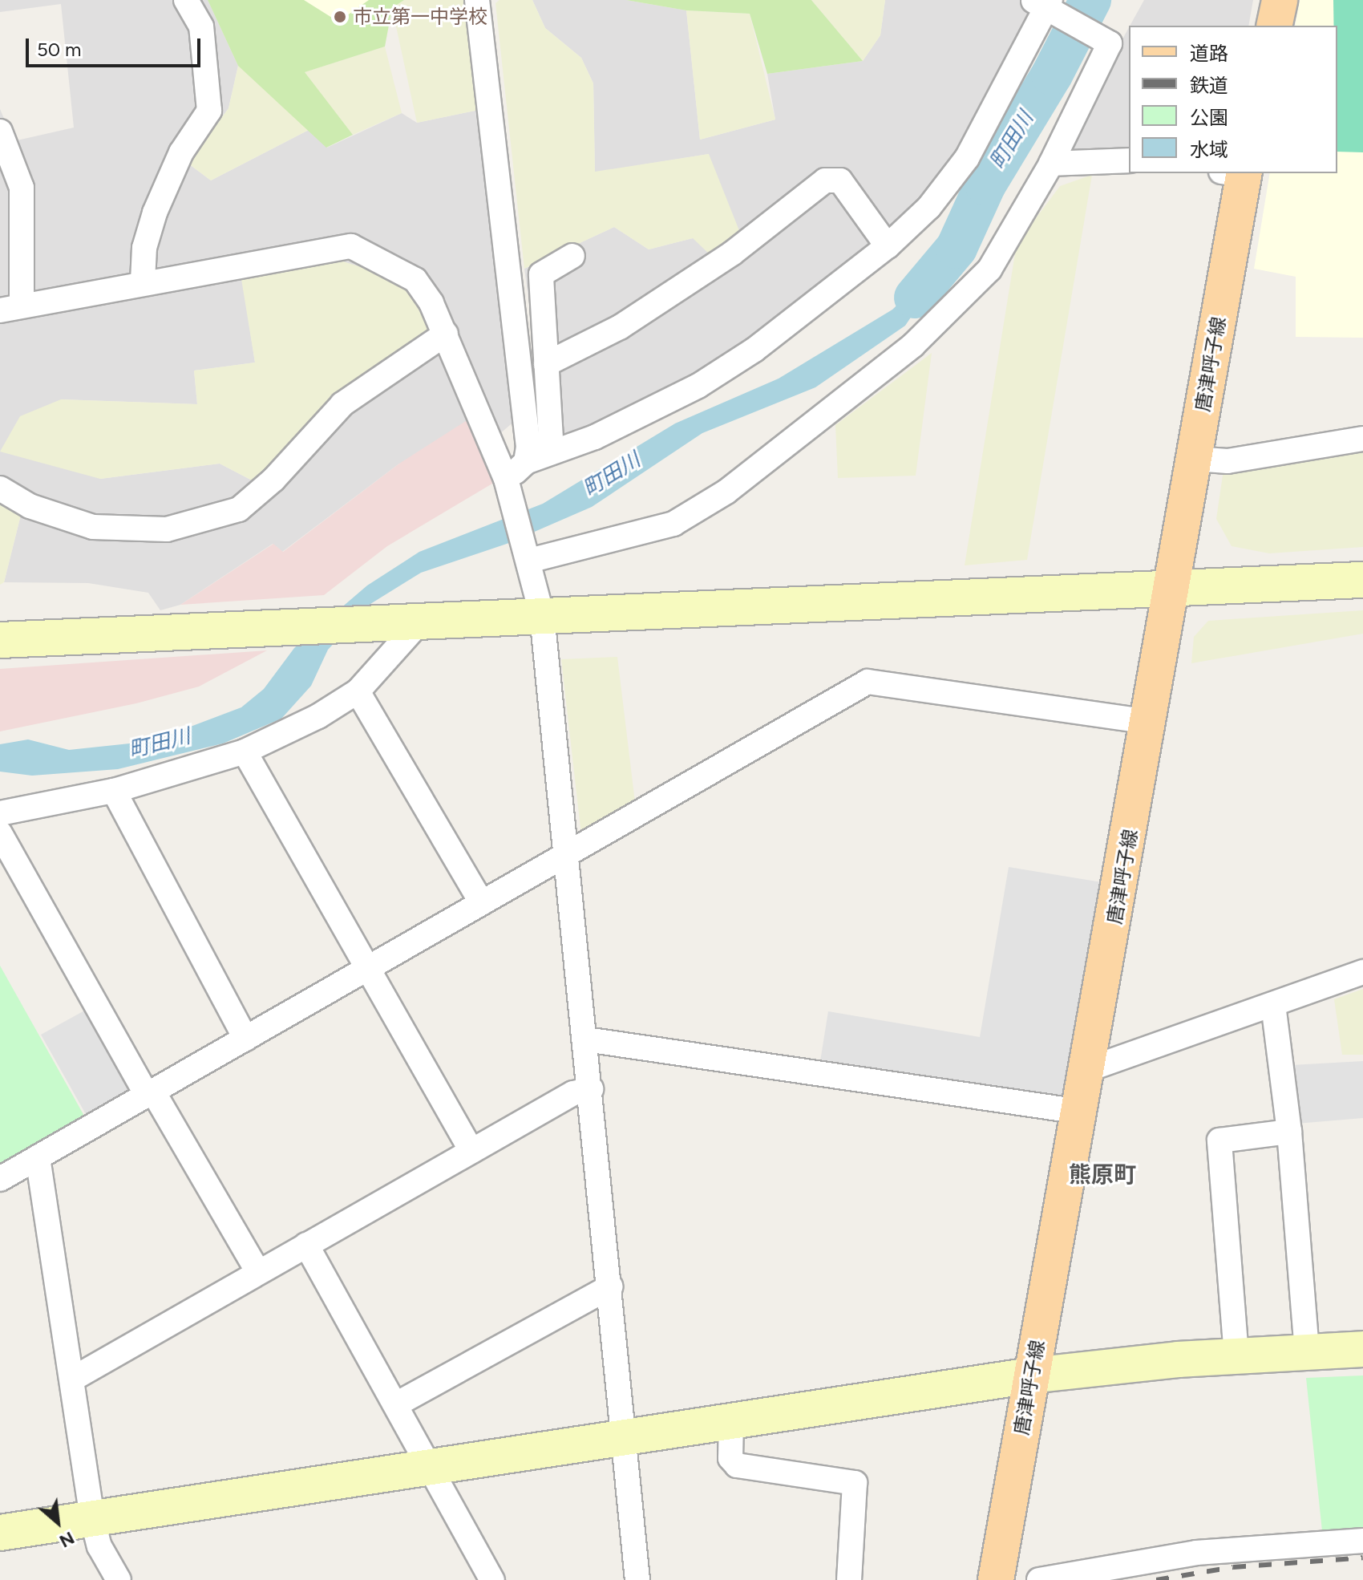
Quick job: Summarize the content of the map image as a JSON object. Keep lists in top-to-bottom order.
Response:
{
  "streets": {
    "main road": ["唐津呼子線"]
  },
  "districts": ["熊原町"],
  "water": ["町田川"],
  "places": ["市立第一中学校"],
  "legend": [
    "道路",
    "鉄道",
    "公園",
    "水域"
  ],
  "scale_bar": "50 m",
  "north": "bottom right"
}
